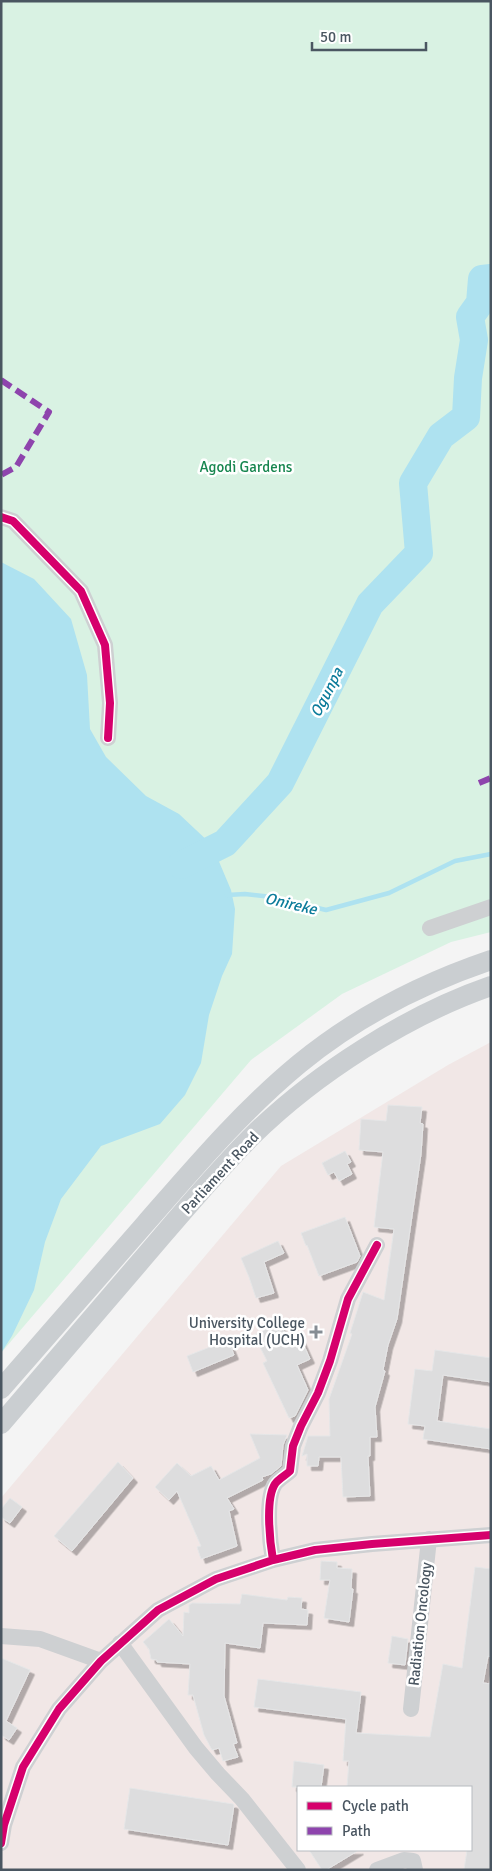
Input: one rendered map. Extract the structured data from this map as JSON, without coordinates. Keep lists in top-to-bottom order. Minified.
{"streets":{"main road":["Parliament Road"],"street":["Radiation Oncology"]},"water":["Ogunpa","Onireke"],"parks":["Agodi Gardens"],"places":{"health":["University College Hospital (UCH)"]},"legend":["Cycle path","Path"],"scale_bar":"50 m"}
